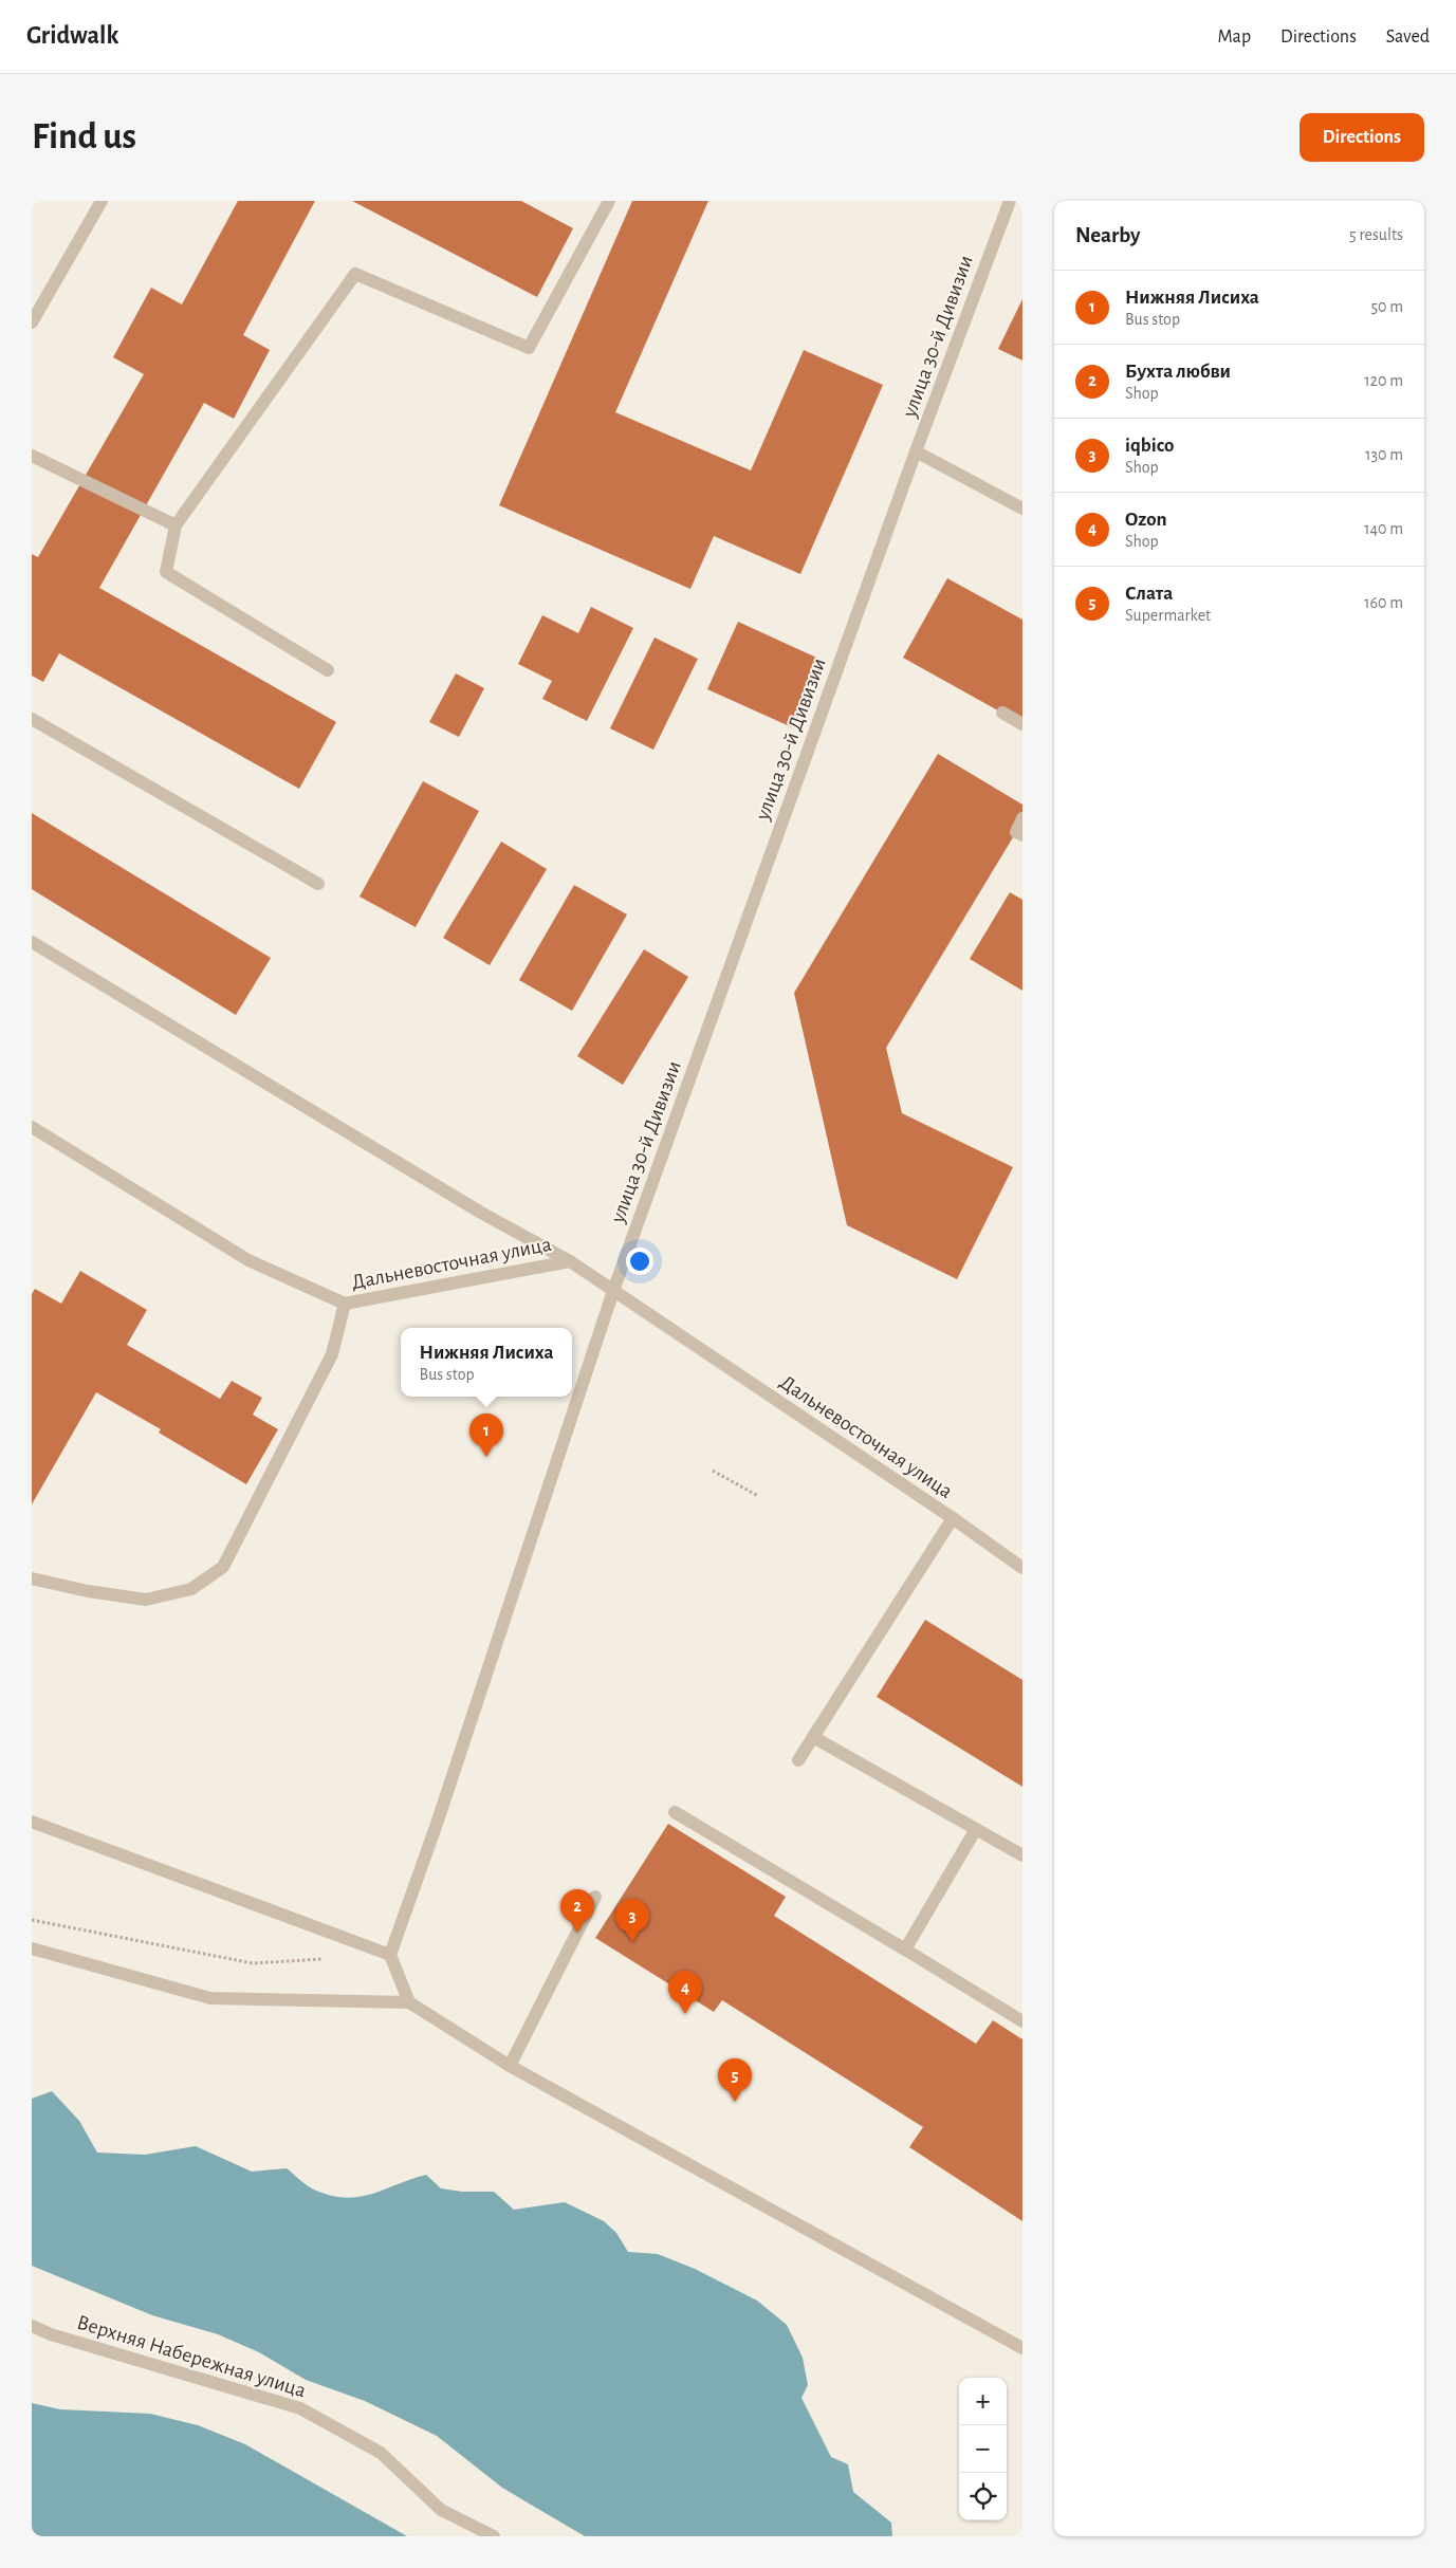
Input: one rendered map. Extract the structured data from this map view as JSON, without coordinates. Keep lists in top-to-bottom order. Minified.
{"streets":{"street":["улица 30-й Дивизии","Дальневосточная улица","Верхняя Набережная улица"]},"crossings":[["улица 30-й Дивизии","Дальневосточная улица"]],"page":{"header":"Gridwalk","nav":["Map","Directions","Saved"],"buttons":"Directions","title":"Find us","heading":["Nearby","5 results"],"list":[{"mark":"1","name":"Нижняя Лисиха","note":"Bus stop","value":"50 m"},{"mark":"2","name":"Бухта любви","note":"Shop","value":"120 m"},{"mark":"3","name":"iqbico","note":"Shop","value":"130 m"},{"mark":"4","name":"Ozon","note":"Shop","value":"140 m"},{"mark":"5","name":"Слата","note":"Supermarket","value":"160 m"}],"popup":["Нижняя Лисиха","Bus stop"],"pins":["1","2","3","4","5"],"map_buttons":["+","−"]}}
